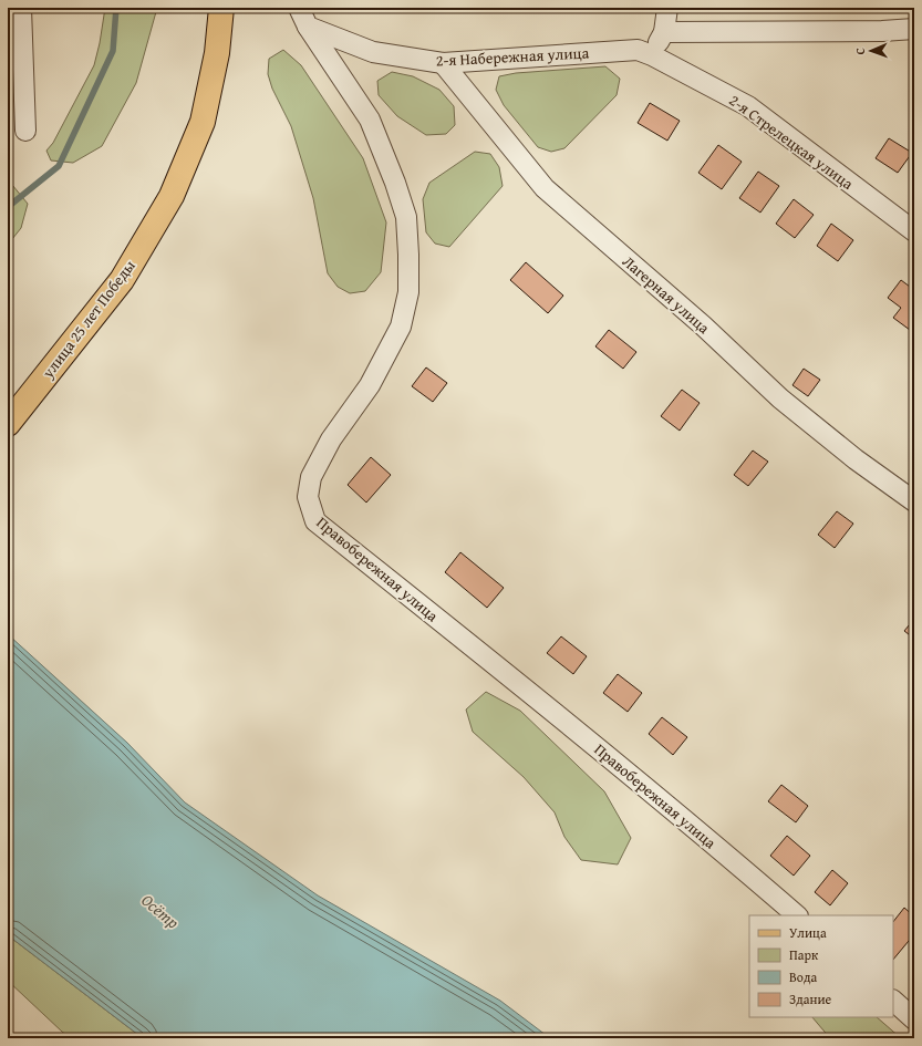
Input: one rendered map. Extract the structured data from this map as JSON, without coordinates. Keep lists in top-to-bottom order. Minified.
{"streets":{"main road":["улица 25 лет Победы"],"street":["2-я Набережная улица","2-я Стрелецкая улица","Лагерная улица","Правобережная улица"]},"crossings":[["2-я Набережная улица","2-я Стрелецкая улица"],["2-я Набережная улица","Лагерная улица"],["2-я Набережная улица","Правобережная улица"]],"water":["Осётр"],"legend":["Улица","Парк","Вода","Здание"],"north":"left"}
